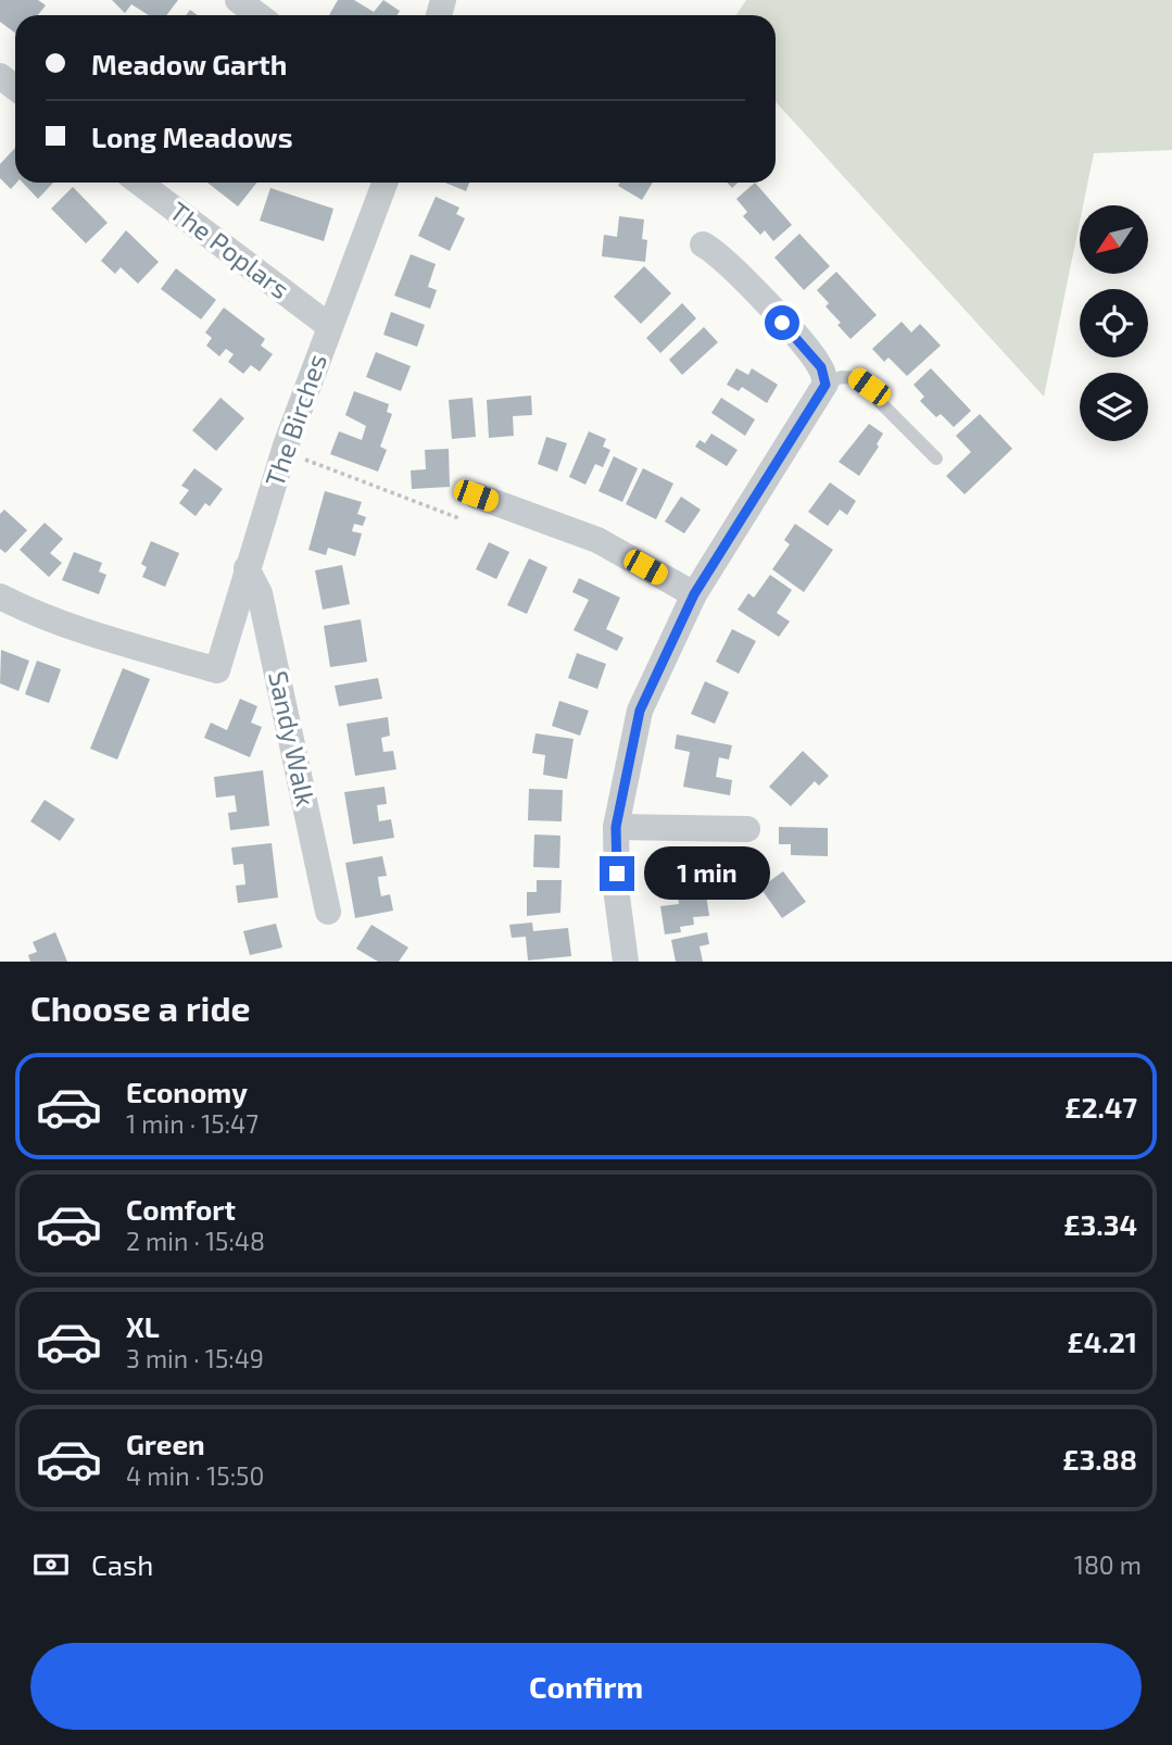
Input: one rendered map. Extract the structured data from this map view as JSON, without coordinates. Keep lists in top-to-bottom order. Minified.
{"streets":{"street":["The Poplars","The Birches","Sandy Walk"]},"crossings":[["The Poplars","The Birches"],["The Birches","Sandy Walk"]],"north":"bottom left","page":{"banner":["Meadow Garth","Long Meadows"],"bubble":"1 min","heading":"Choose a ride","list":[{"name":"Economy","note":"1 min · 15:47","value":"£2.47"},{"name":"Comfort","note":"2 min · 15:48","value":"£3.34"},{"name":"XL","note":"3 min · 15:49","value":"£4.21"},{"name":"Green","note":"4 min · 15:50","value":"£3.88"}],"pay":["Cash","180 m"],"buttons":"Confirm"}}
